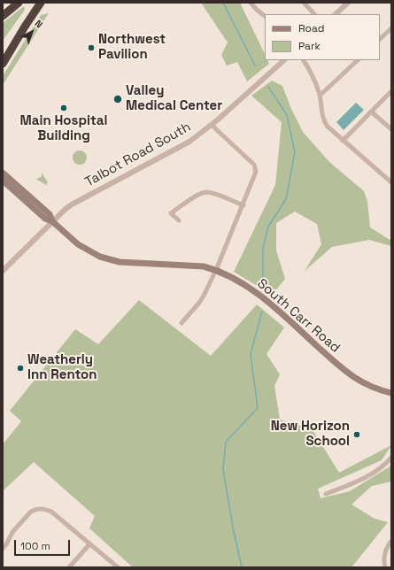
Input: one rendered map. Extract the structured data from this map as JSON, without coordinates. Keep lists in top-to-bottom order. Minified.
{"streets":{"main road":["South Carr Road"],"street":["Talbot Road South"]},"crossings":[["Talbot Road South","South Carr Road"]],"places":["Northwest Pavilion","Valley Medical Center","Main Hospital Building","Weatherly Inn Renton","New Horizon School"],"legend":["Road","Park"],"scale_bar":"100 m","north":"top right"}
